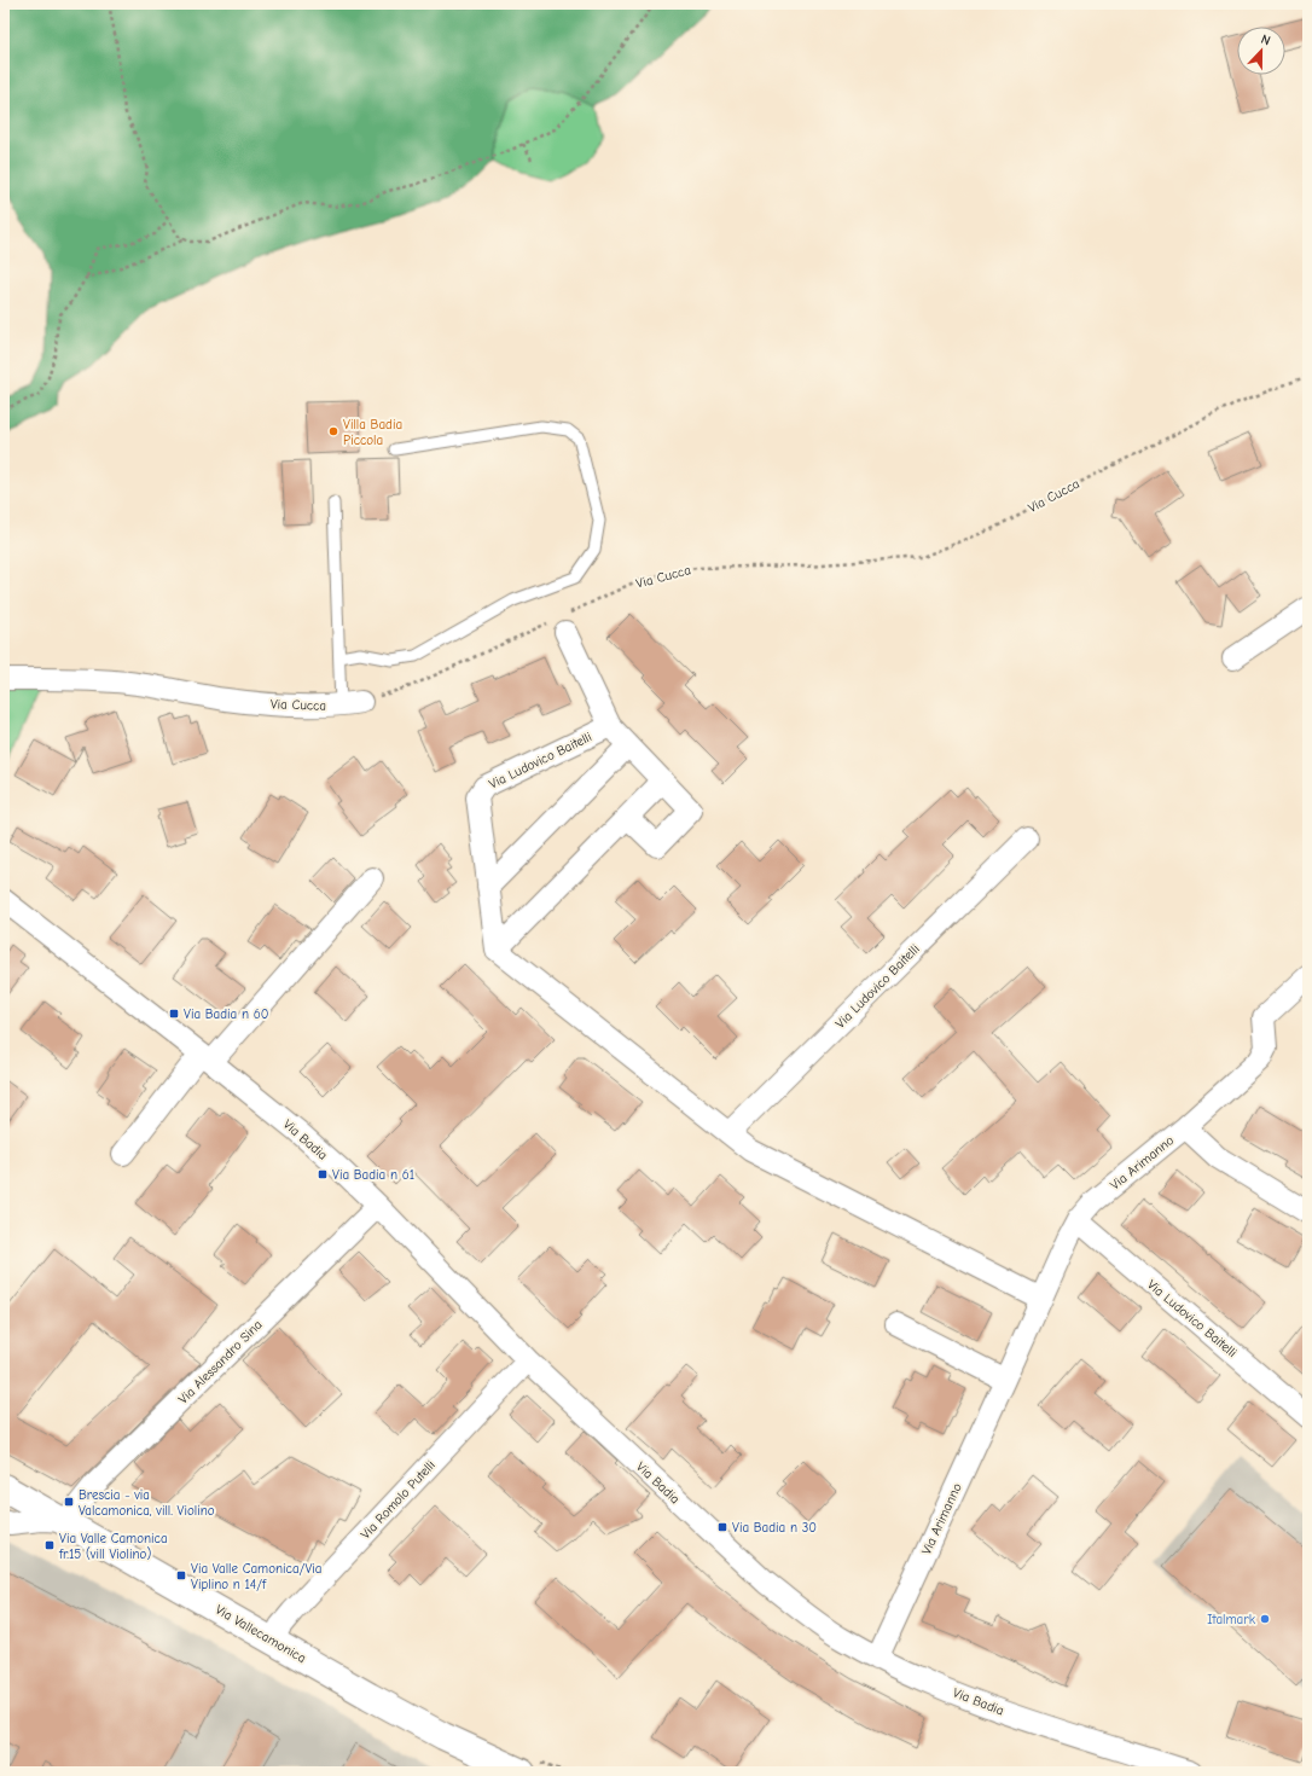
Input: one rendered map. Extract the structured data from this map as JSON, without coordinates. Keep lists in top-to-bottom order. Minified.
{"streets":{"main road":["Via Vallecamonica"],"street":["Via Cucca","Via Ludovico Baitelli","Via Badia","Via Arimanno","Via Alessandro Sina","Via Romolo Putelli"]},"crossings":[["Via Ludovico Baitelli","Via Arimanno"],["Via Badia","Via Arimanno"],["Via Badia","Via Alessandro Sina"],["Via Badia","Via Romolo Putelli"],["Via Alessandro Sina","Via Vallecamonica"],["Via Romolo Putelli","Via Vallecamonica"]],"places":{"other":["Villa Badia Piccola","Italmark"],"transit":["Via Badia n 60","Via Badia n 61","Brescia - via Valcamonica, vill. Violino","Via Badia n 30","Via Valle Camonica fr.15 (vill Violino)","Via Valle Camonica/Via Viplino n 14/f"]},"north":"top"}
